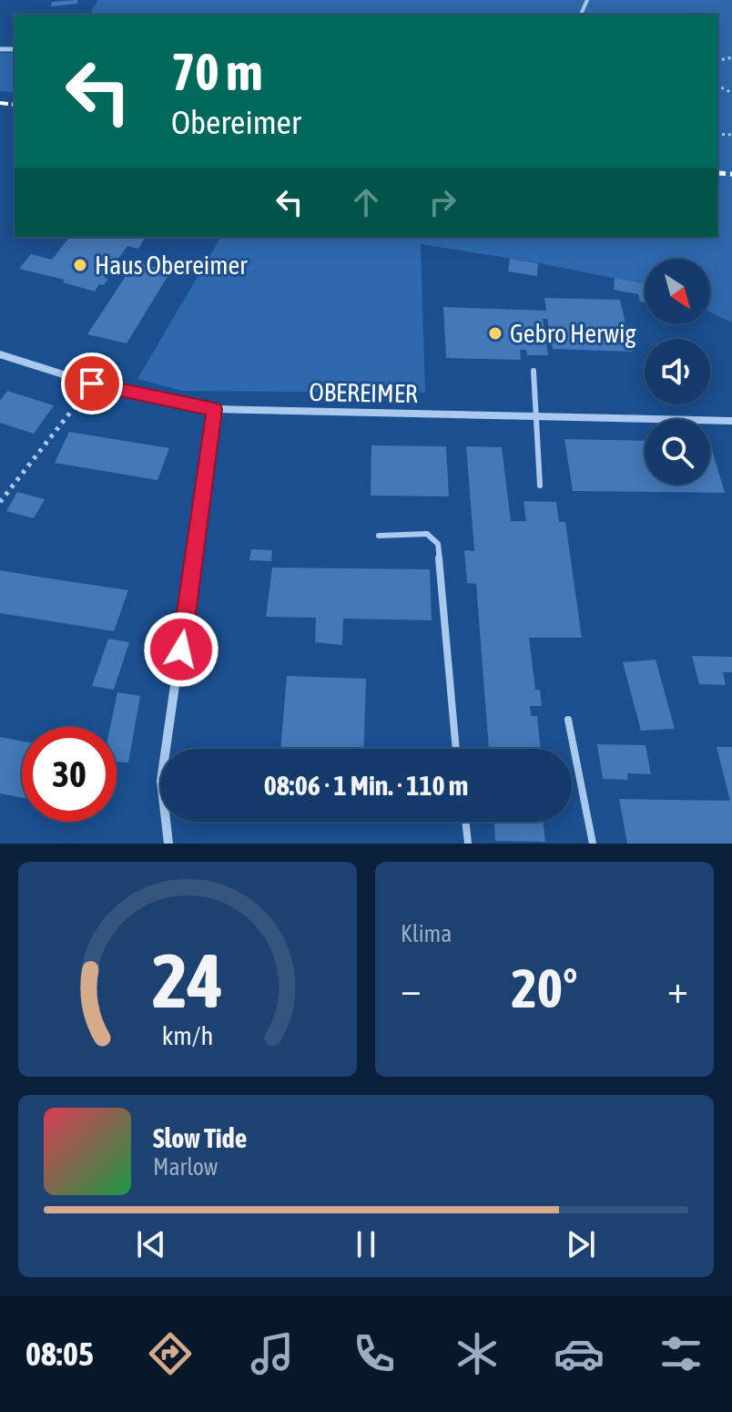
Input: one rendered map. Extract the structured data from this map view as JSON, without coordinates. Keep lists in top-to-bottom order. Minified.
{"streets":{"street":["OBEREIMER"]},"places":["Haus Obereimer","Gebro Herwig"],"north":"bottom right","page":{"turn":["70 m","Obereimer"],"limit":"30","trip":"08:06 · 1 Min. · 110 m","tile":"Klima","heat":["−","20°","+"],"song":["Slow Tide","Marlow"],"tabs":"08:05","gauge":["24","km/h"]}}
